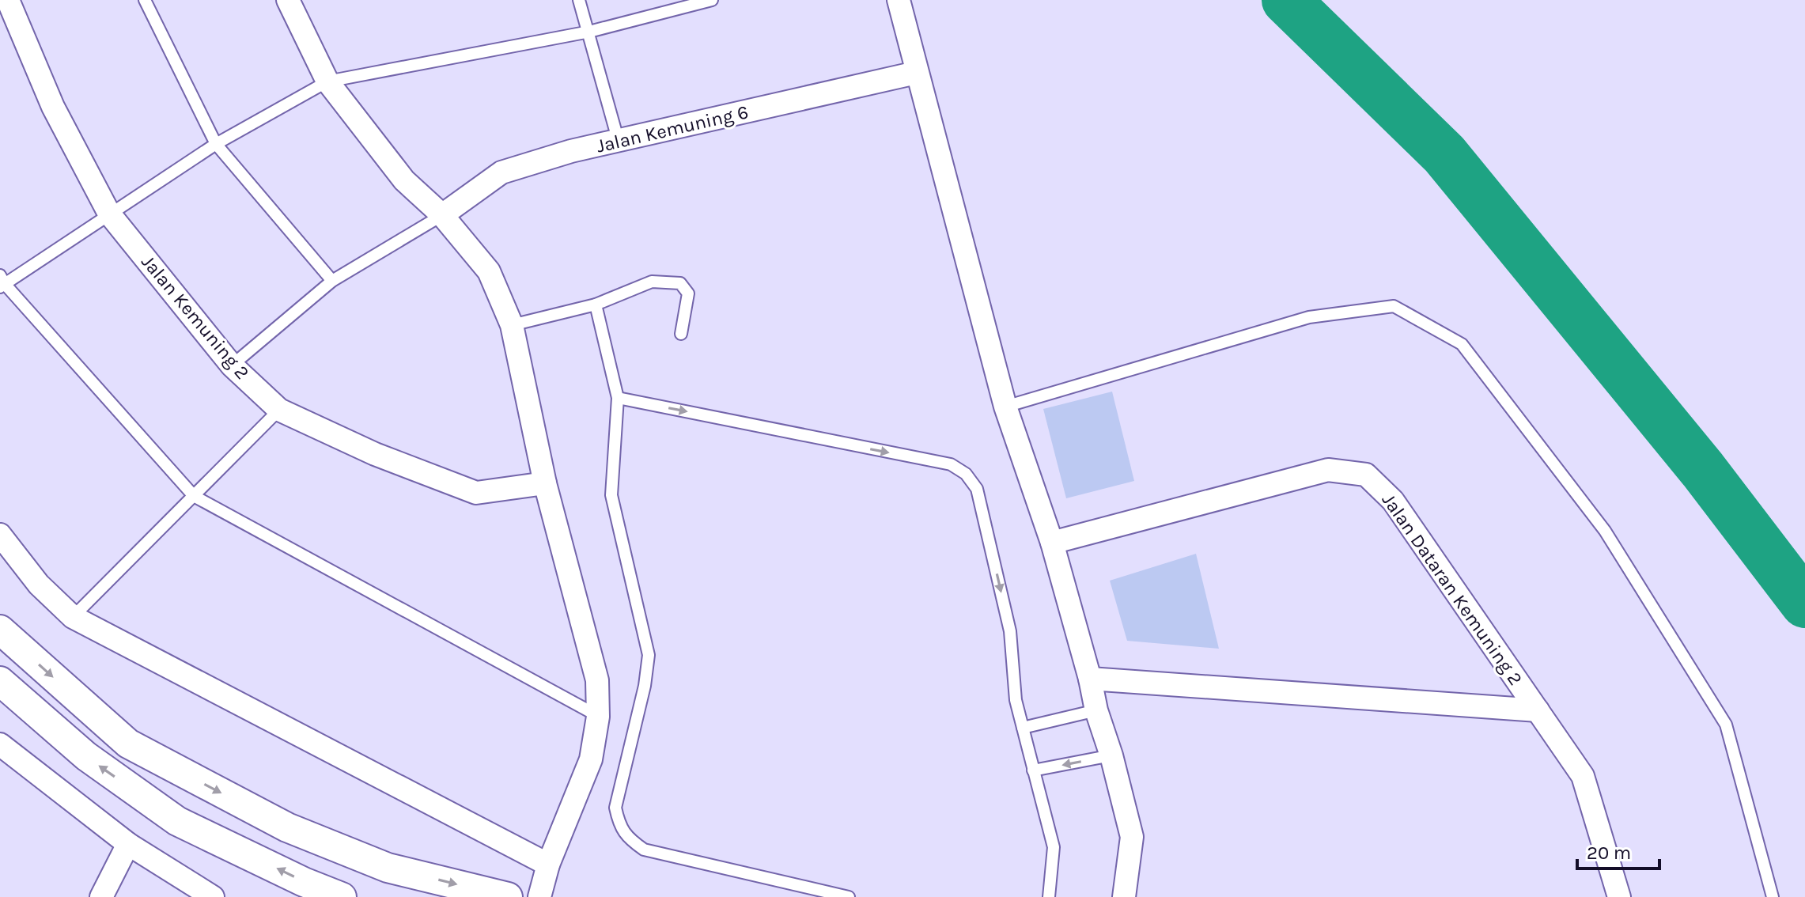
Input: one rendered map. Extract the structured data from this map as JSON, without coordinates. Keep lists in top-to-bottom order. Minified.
{"streets":{"street":["Jalan Kemuning 6","Jalan Kemuning 2","Jalan Dataran Kemuning 2"]},"scale_bar":"20 m"}
